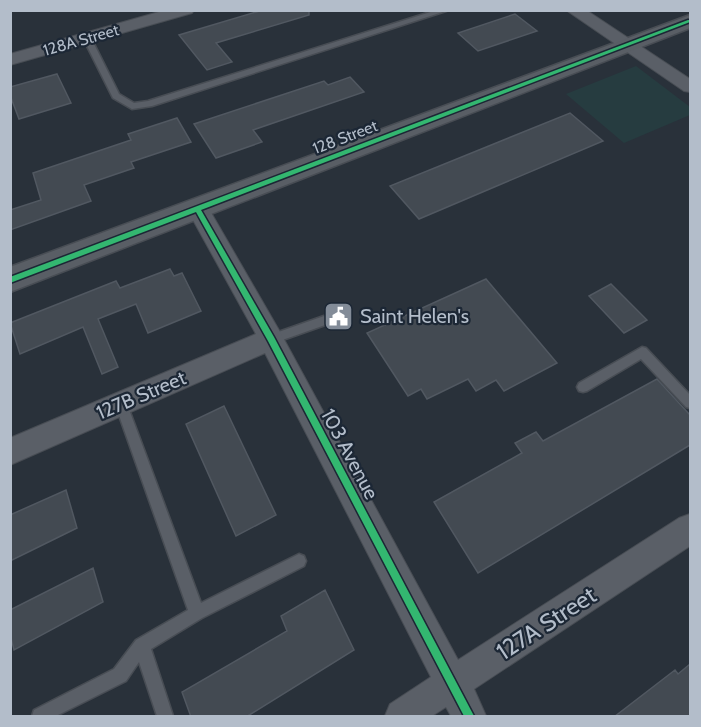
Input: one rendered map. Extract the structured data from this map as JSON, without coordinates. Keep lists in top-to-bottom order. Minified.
{"streets":{"main road":["128 Street"],"street":["128A Street","127B Street","103 Avenue","127A Street"]},"crossings":[["128 Street","103 Avenue"],["127B Street","103 Avenue"],["103 Avenue","127A Street"]],"places":{"public building":["Saint Helen's"]}}
